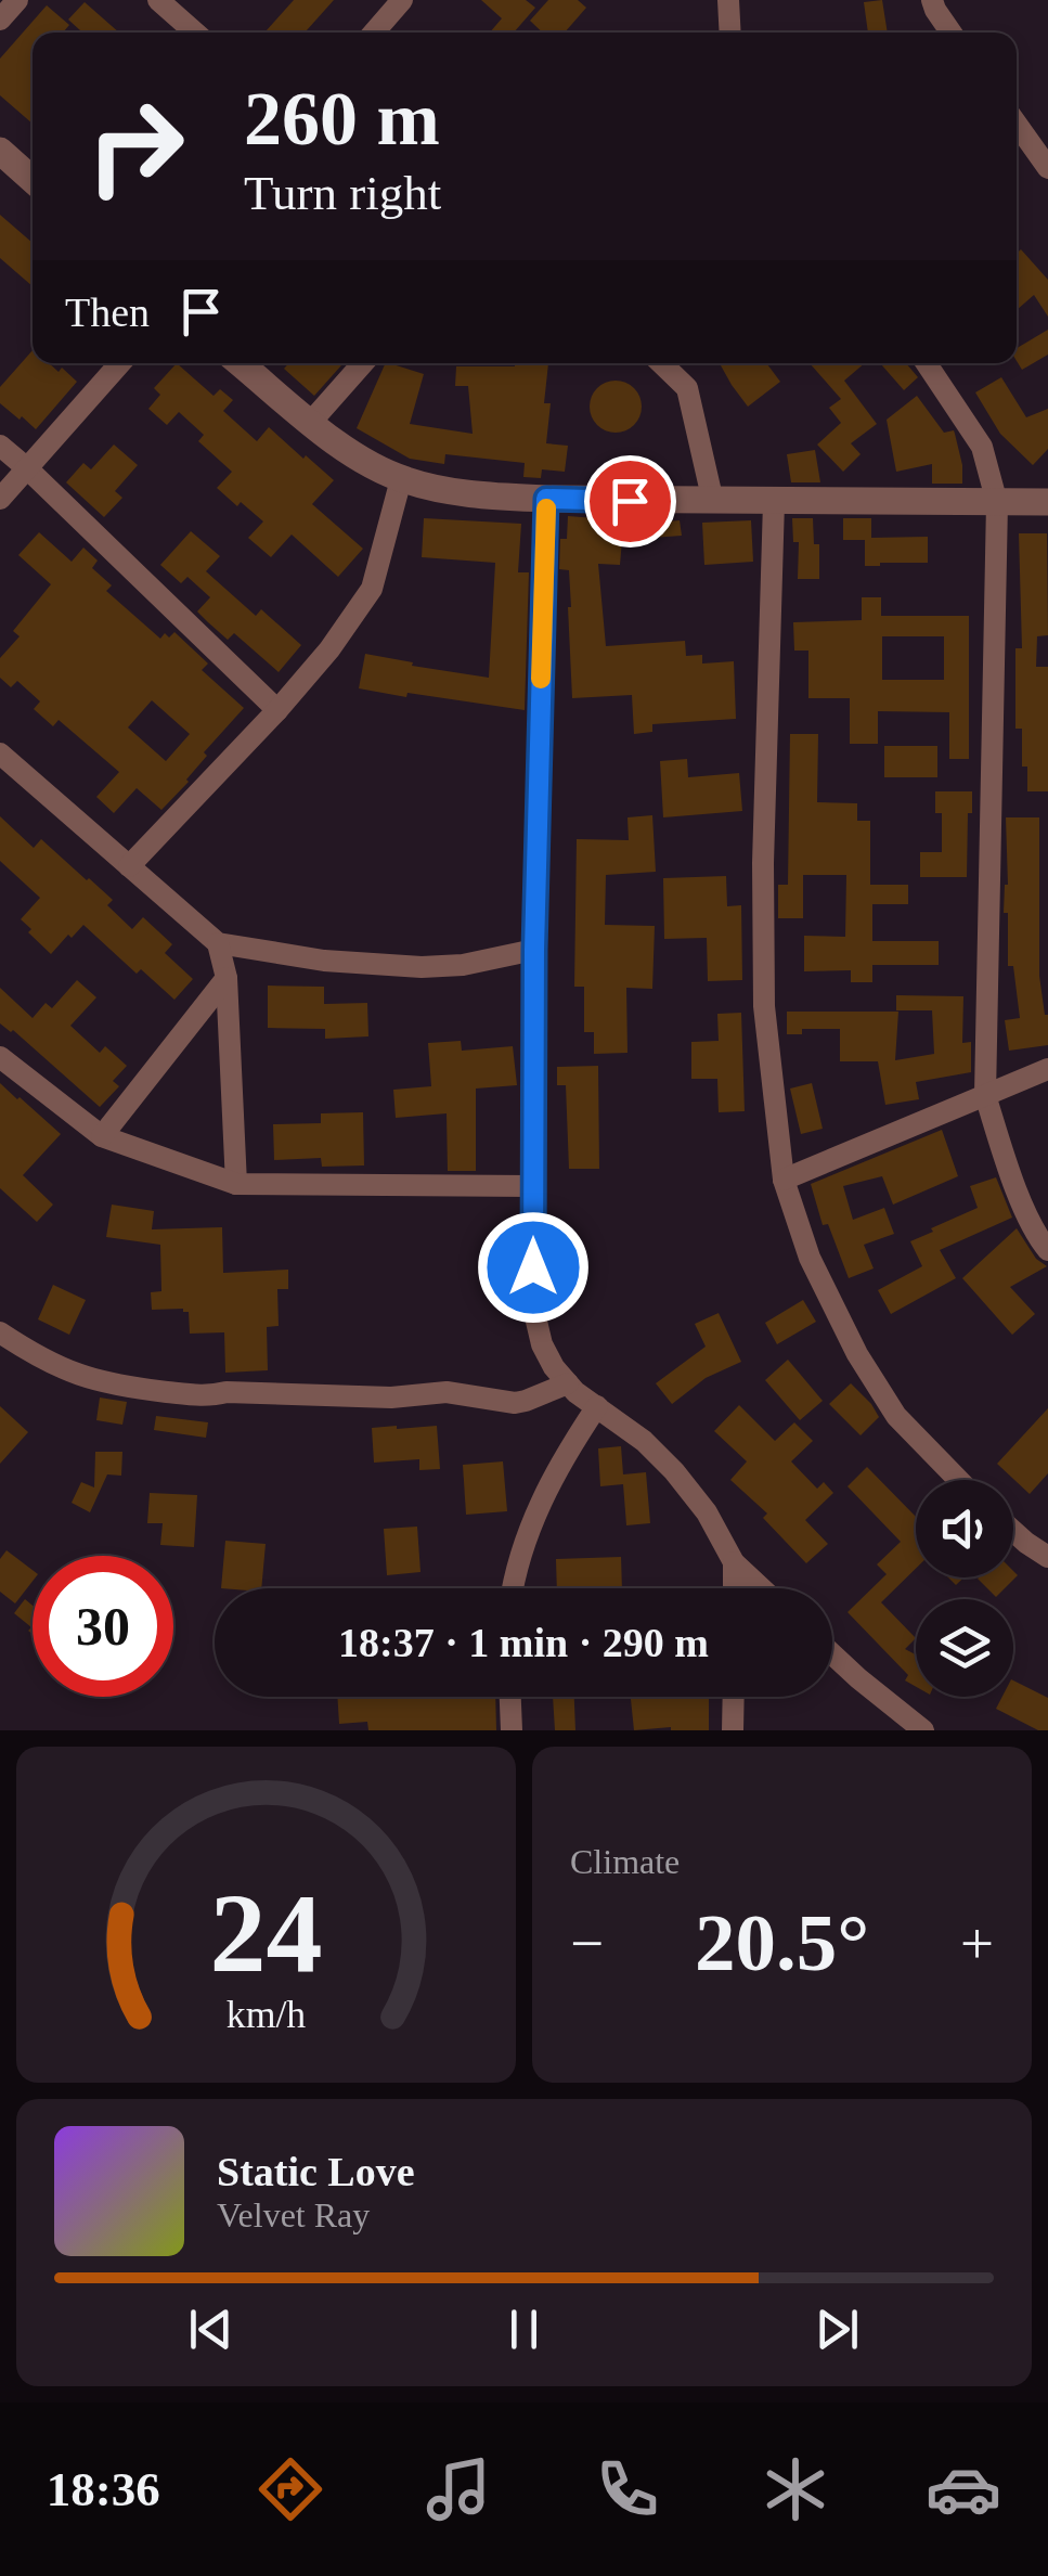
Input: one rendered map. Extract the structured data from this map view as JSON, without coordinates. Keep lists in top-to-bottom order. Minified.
{"page":{"turn":["260 m","Turn right"],"then":"Then","limit":"30","trip":"18:37 · 1 min · 290 m","tile":"Climate","heat":["−","20.5°","+"],"song":["Static Love","Velvet Ray"],"tabs":"18:36","gauge":["24","km/h"]}}
